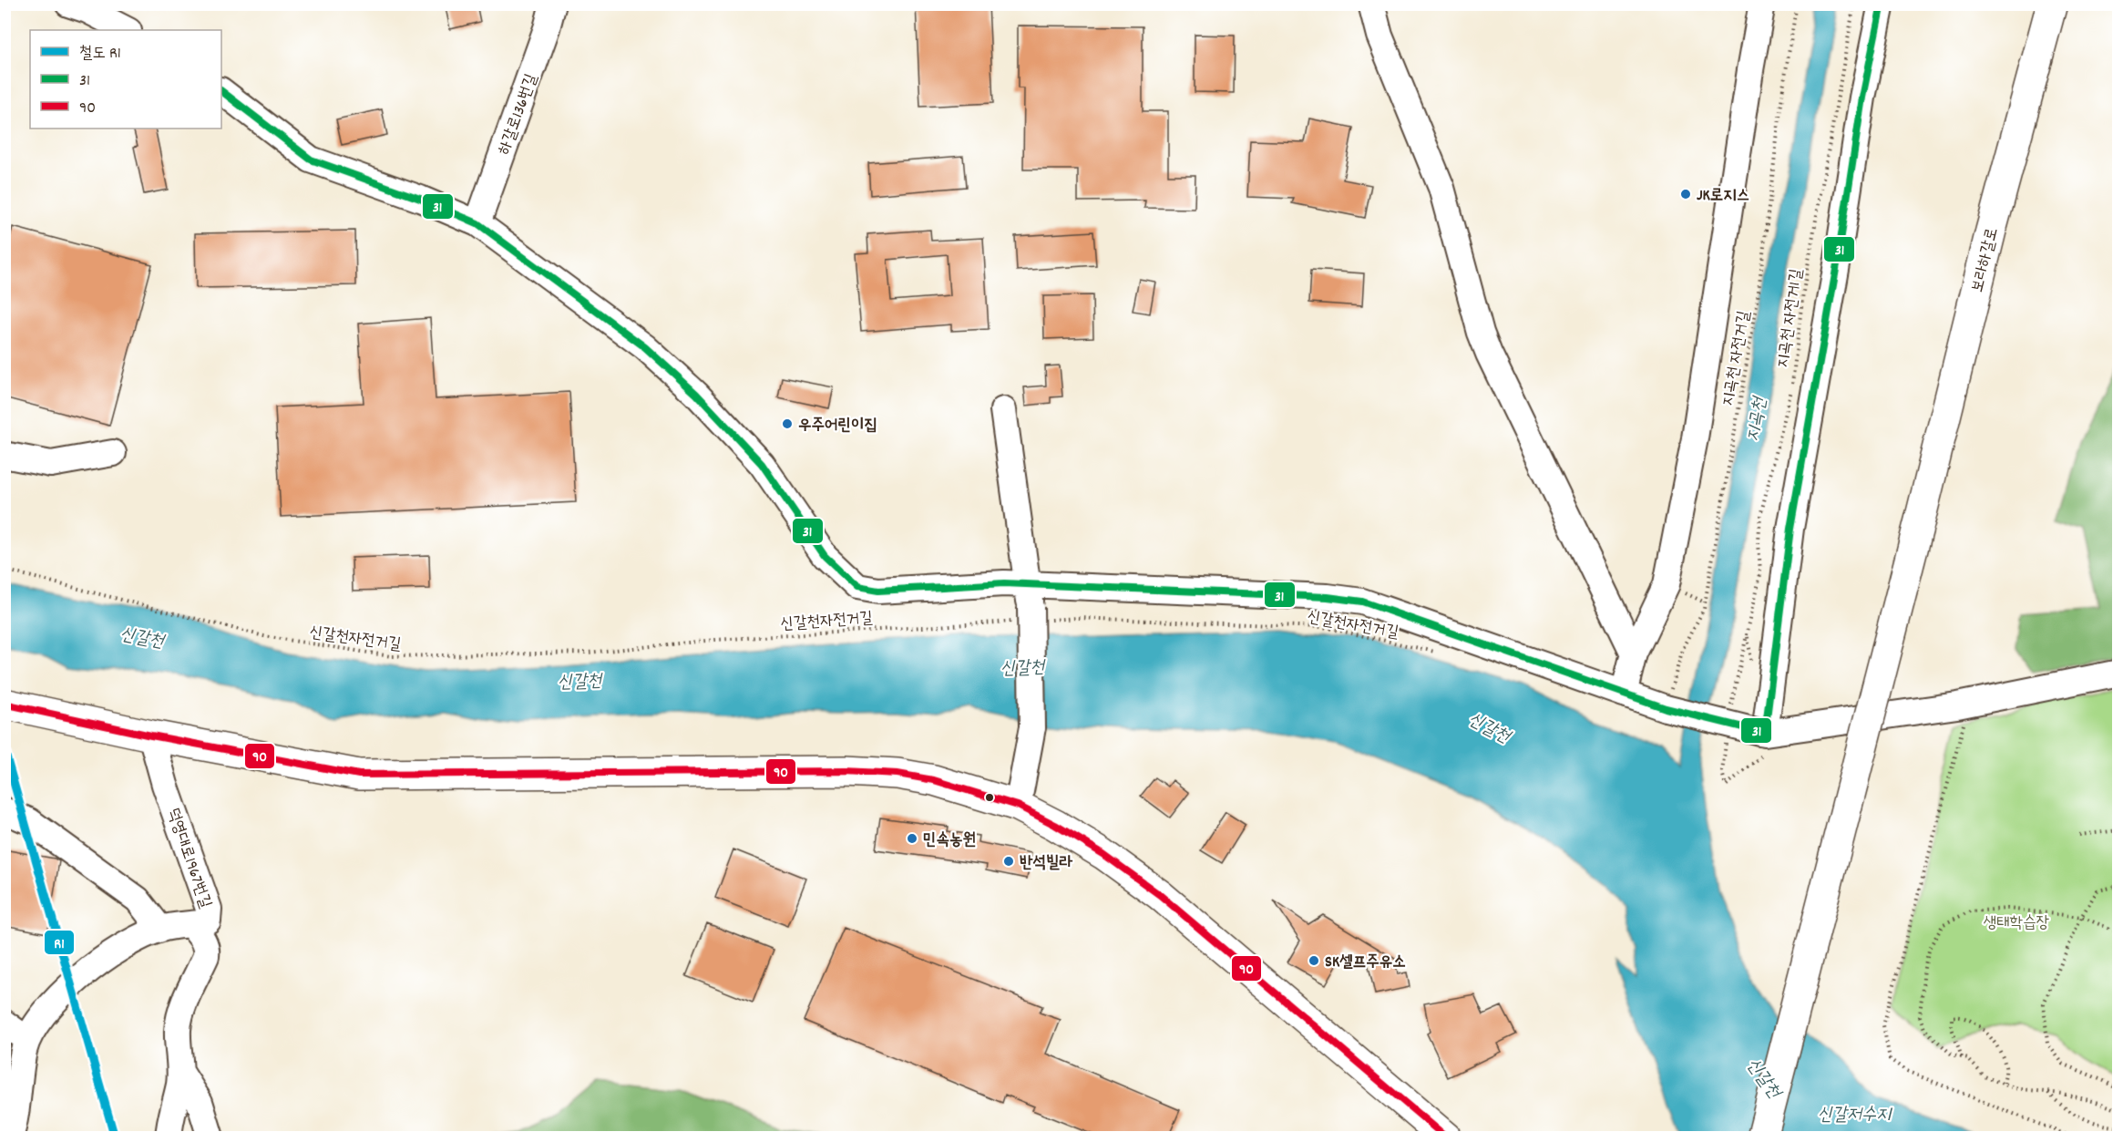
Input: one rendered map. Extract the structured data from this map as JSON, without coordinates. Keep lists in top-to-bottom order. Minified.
{"streets":{"main road":["보라하갈로"],"street":["하갈로136번길","덕영대로1967번길"],"path":["지곡천 자전거1길","지곡천 자전거길","신갈천자전거길"]},"water":["지곡천","신갈천","신갈저수지"],"parks":["생태학습장"],"places":["JK로지스","우주어린이집","민속농원","반석빌라","SK셀프주유소"],"lines":["transit line 31","transit line 90","rail line R1"],"legend":["철도 R1","31","90"]}
